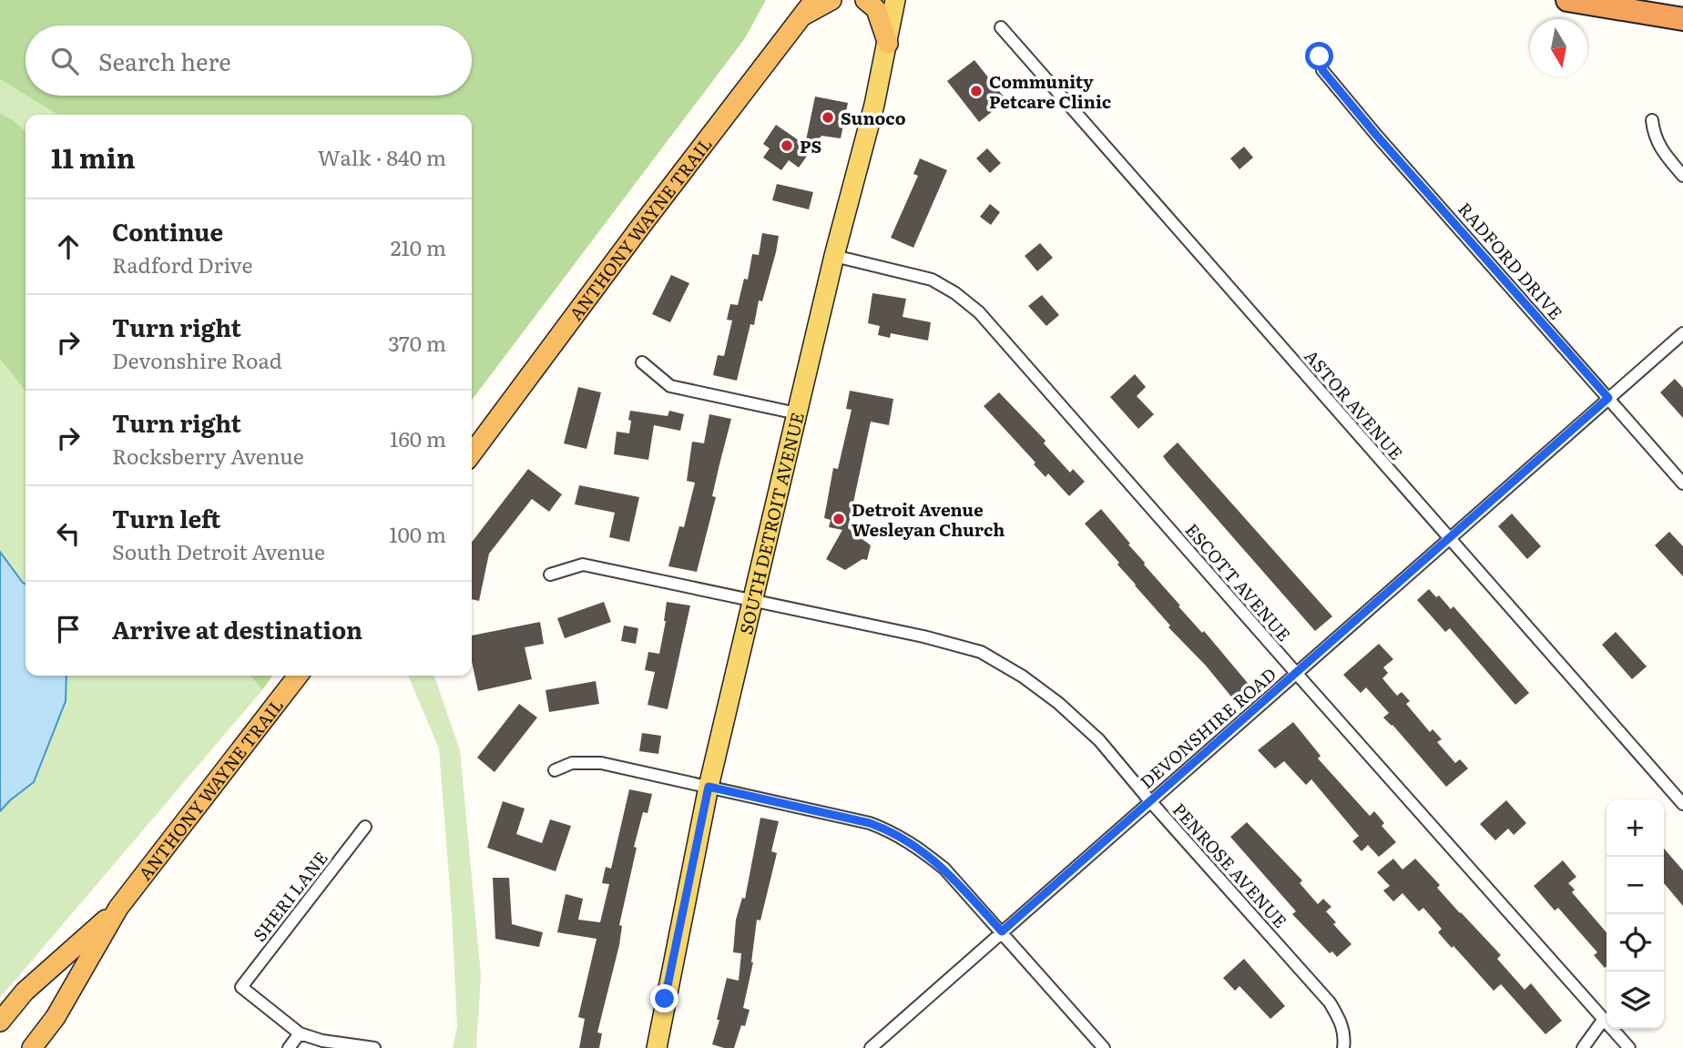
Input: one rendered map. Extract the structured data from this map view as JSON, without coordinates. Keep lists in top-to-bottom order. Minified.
{"streets":{"highway":["ANTHONY WAYNE TRAIL"],"main road":["SOUTH DETROIT AVENUE"],"street":["RADFORD DRIVE","ASTOR AVENUE","ESCOTT AVENUE","DEVONSHIRE ROAD","PENROSE AVENUE","SHERI LANE"]},"crossings":[["RADFORD DRIVE","DEVONSHIRE ROAD"],["ASTOR AVENUE","DEVONSHIRE ROAD"],["SOUTH DETROIT AVENUE","ESCOTT AVENUE"],["SOUTH DETROIT AVENUE","PENROSE AVENUE"],["ESCOTT AVENUE","DEVONSHIRE ROAD"],["DEVONSHIRE ROAD","PENROSE AVENUE"]],"places":["Community Petcare Clinic","Sunoco","PS","Detroit Avenue Wesleyan Church"],"north":"bottom","page":{"search":"Search here","heading":["11 min","Walk · 840 m"],"list":[["Continue","Radford Drive","210 m"],["Turn right","Devonshire Road","370 m"],["Turn right","Rocksberry Avenue","160 m"],["Turn left","South Detroit Avenue","100 m"],"Arrive at destination"],"map_buttons":["+","−"]}}
